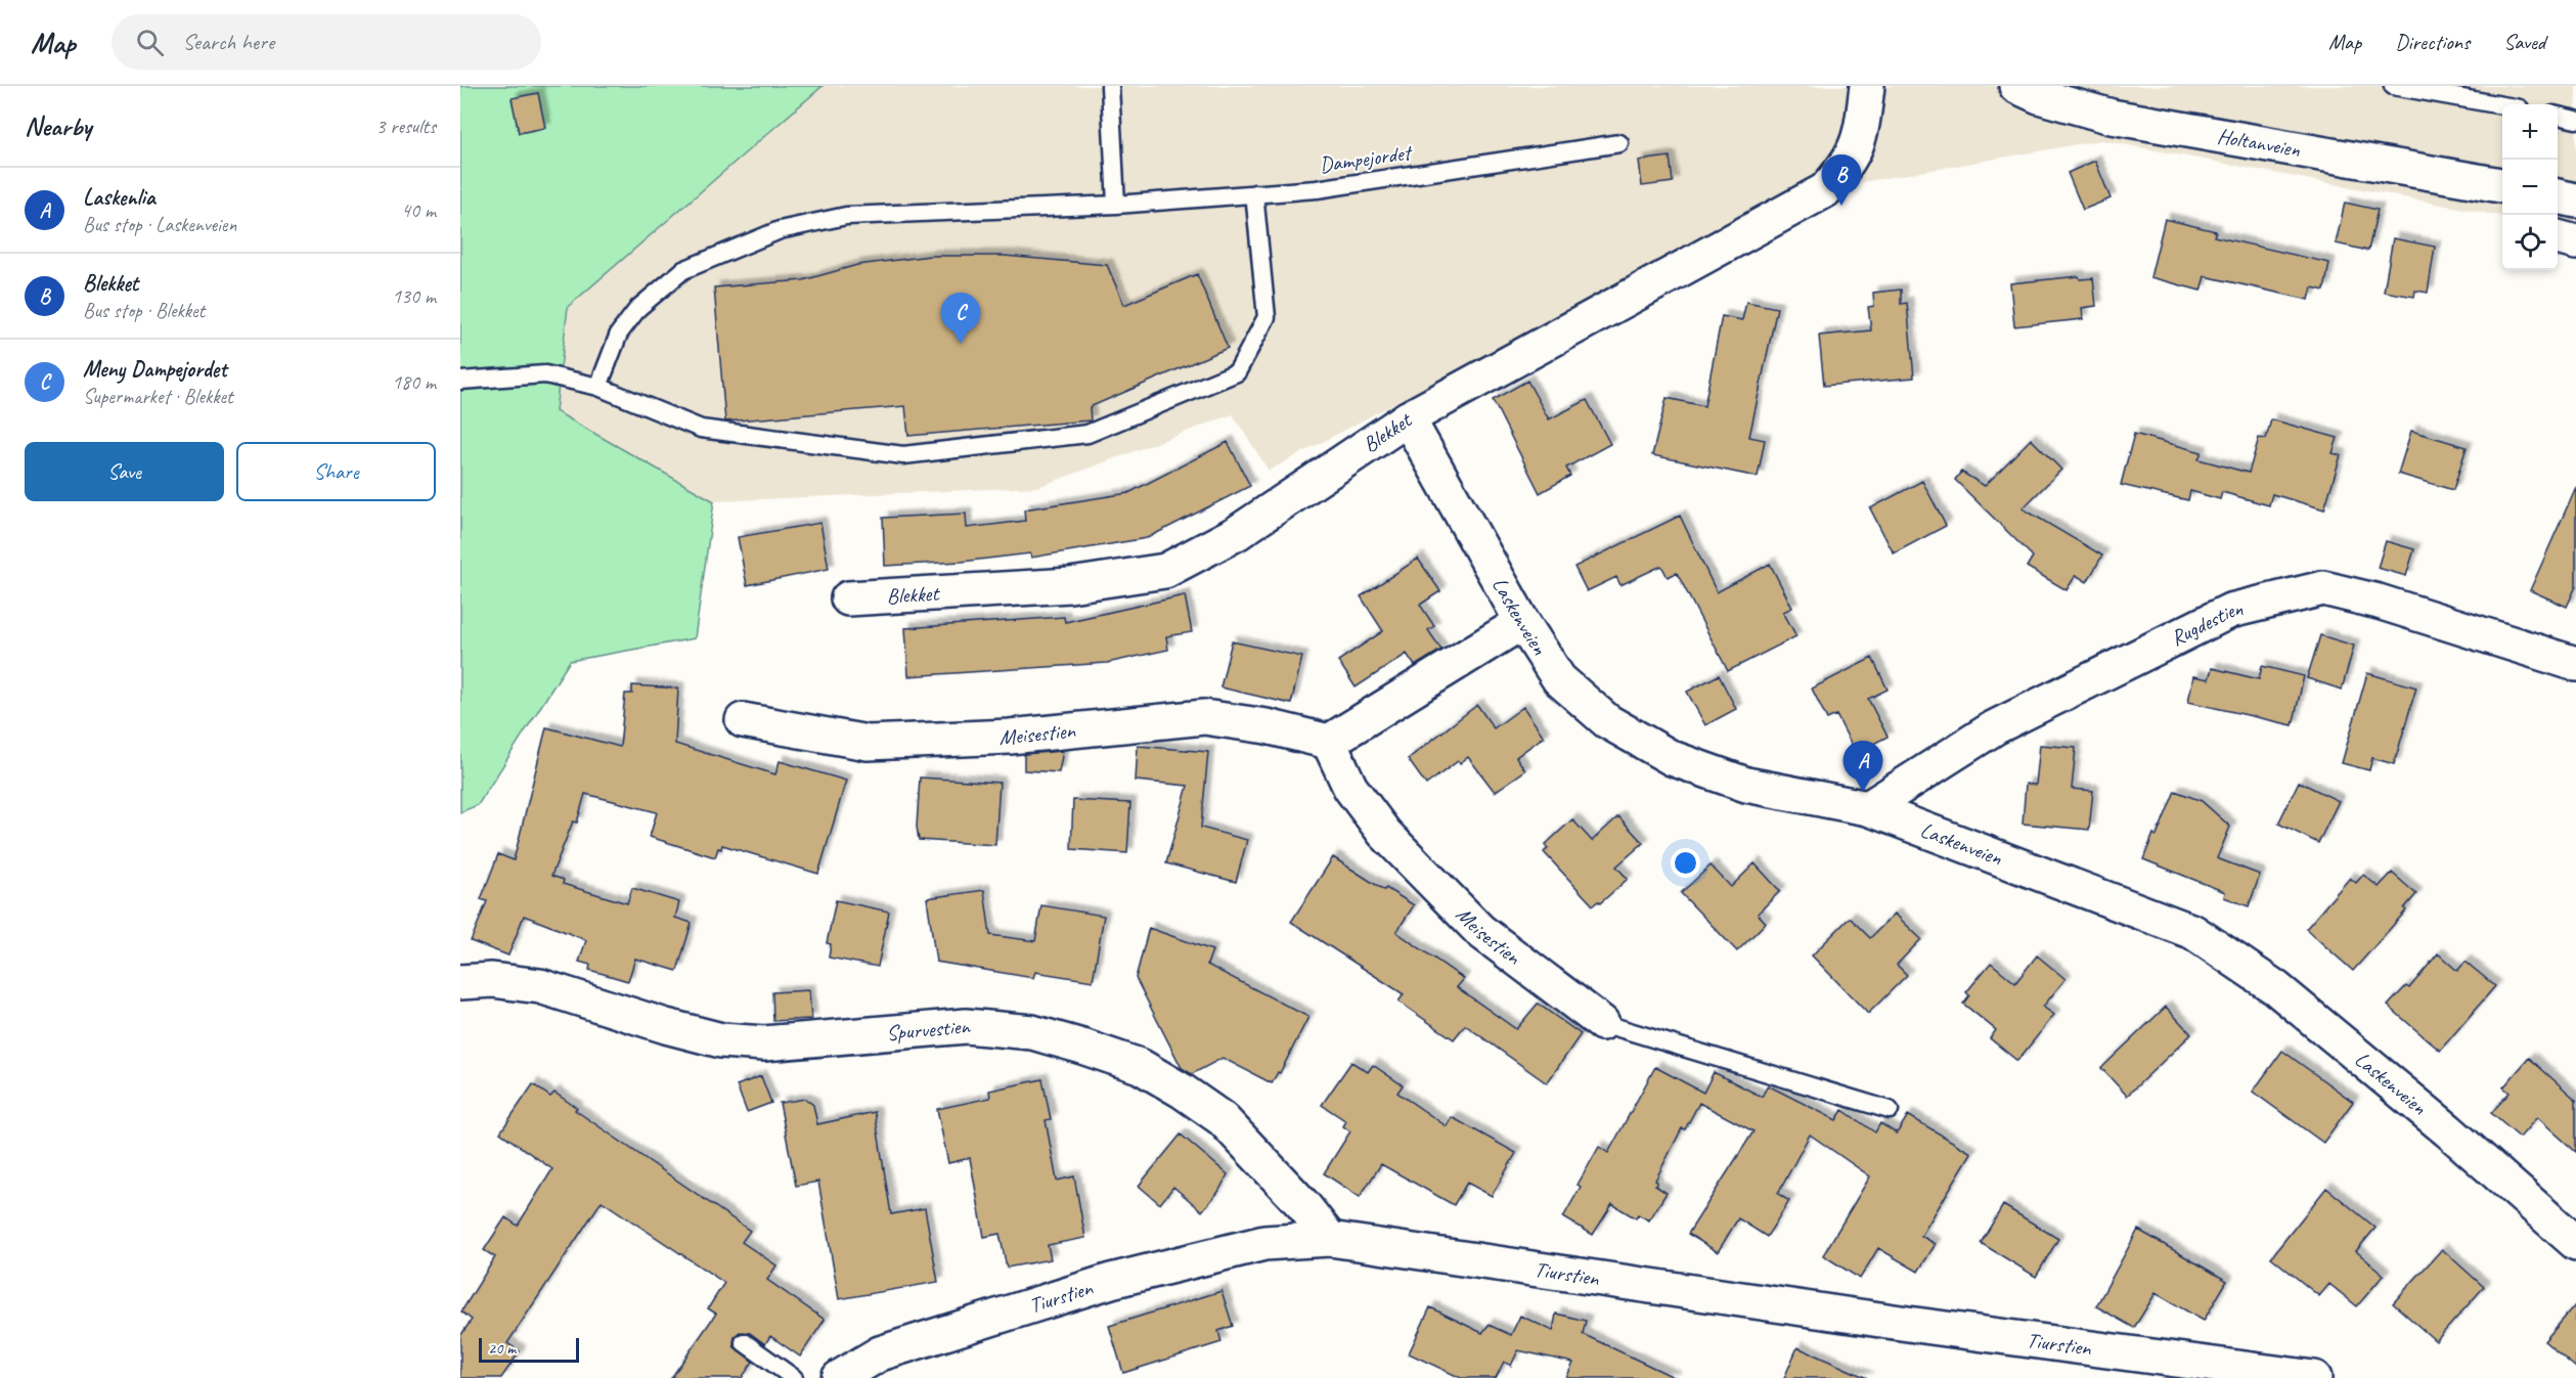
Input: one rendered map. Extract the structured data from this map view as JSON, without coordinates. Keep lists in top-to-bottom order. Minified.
{"streets":{"street":["Holtanveien","Blekket","Laskenveien","Rugdestien","Meisestien","Spurvestien","Tiurstien"],"lane":["Dampejordet"]},"crossings":[["Blekket","Laskenveien"],["Laskenveien","Rugdestien"],["Spurvestien","Tiurstien"]],"scale_bar":"20 m","page":{"header":"Map","search":"Search here","nav":["Map","Directions","Saved"],"heading":["Nearby","3 results"],"map_buttons":["+","−"],"pins":["B","C","A"],"list":[{"mark":"A","name":"Laskenlia","note":"Bus stop · Laskenveien","value":"40 m"},{"mark":"B","name":"Blekket","note":"Bus stop · Blekket","value":"130 m"},{"mark":"C","name":"Meny Dampejordet","note":"Supermarket · Blekket","value":"180 m"}],"buttons":["Save","Share"],"scale":"20 m"}}
